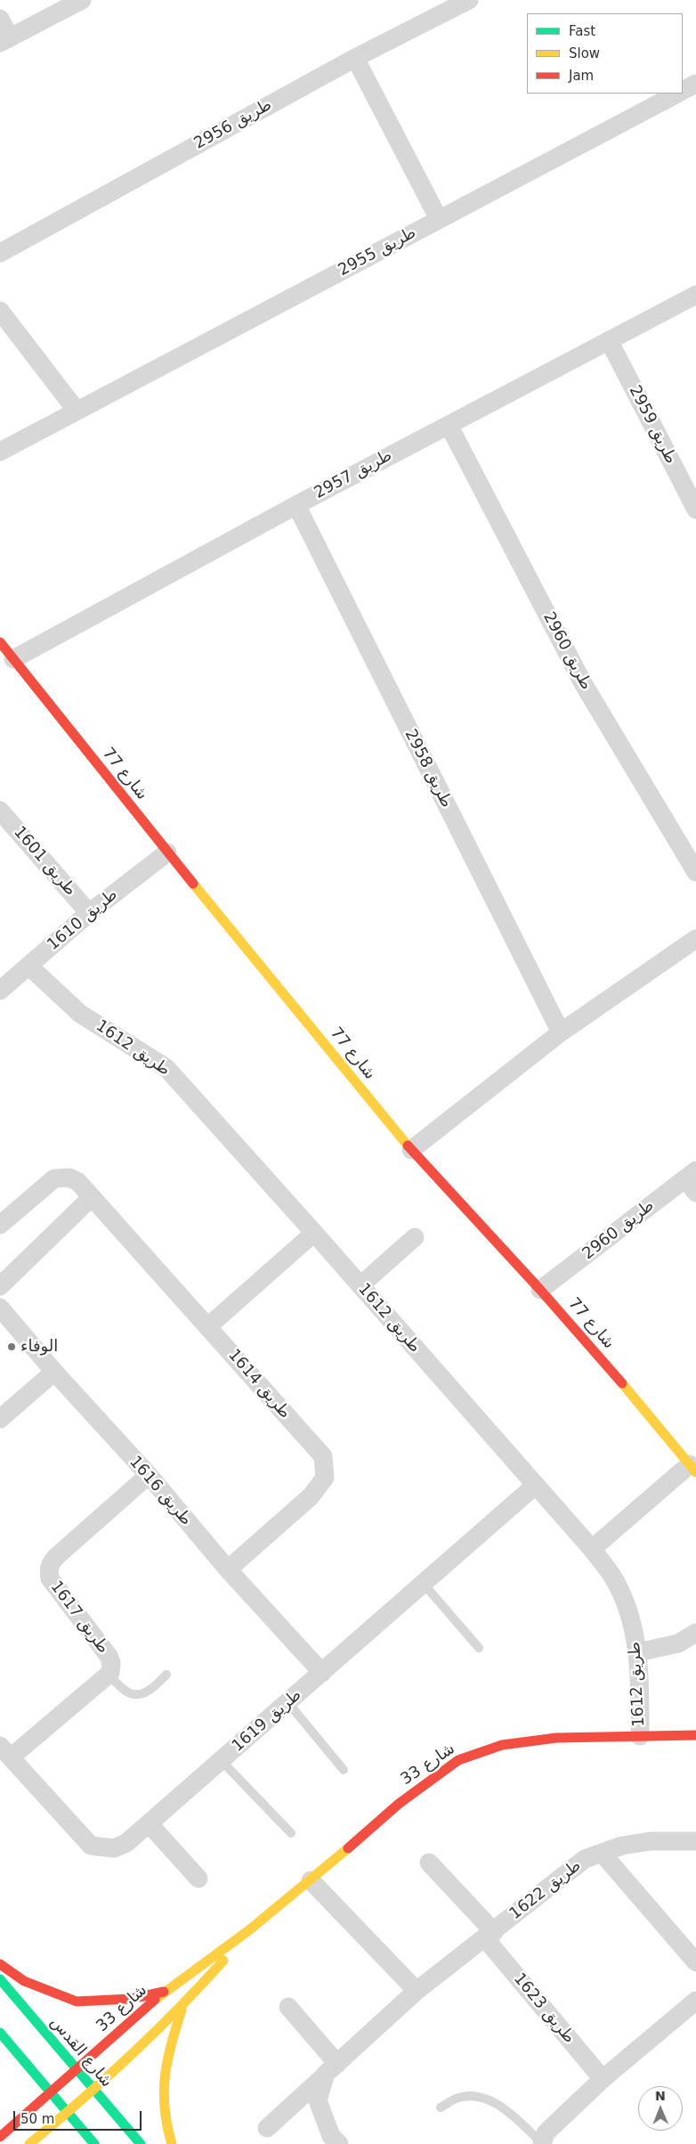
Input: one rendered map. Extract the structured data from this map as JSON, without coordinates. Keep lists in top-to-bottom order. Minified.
{"streets":{"street":["طريق 2956","طريق 2955","طريق 2959","طريق 2957","طريق 2960","طريق 2958","شارع 77","طريق 1601","طريق 1610","طريق 1612","طريق 1614","طريق 1616","طريق 1617","طريق 1619","شارع 33","طريق 1622","طريق 1623","شارع القدس"]},"crossings":[["طريق 2959","طريق 2957"],["طريق 2957","طريق 2960"],["طريق 2957","طريق 2958"],["طريق 2957","شارع 77"],["طريق 2960","شارع 77"],["شارع 77","طريق 1610"],["طريق 1601","طريق 1610"],["طريق 1610","طريق 1612"],["طريق 1612","طريق 1619"],["طريق 1612","شارع 33"],["طريق 1614","طريق 1616"],["طريق 1616","طريق 1617"],["طريق 1616","طريق 1619"],["طريق 1617","طريق 1619"],["شارع 33","شارع القدس"],["طريق 1622","طريق 1623"]],"places":["الوفاء"],"legend":["Fast","Slow","Jam"],"scale_bar":"50 m","north":"top"}
